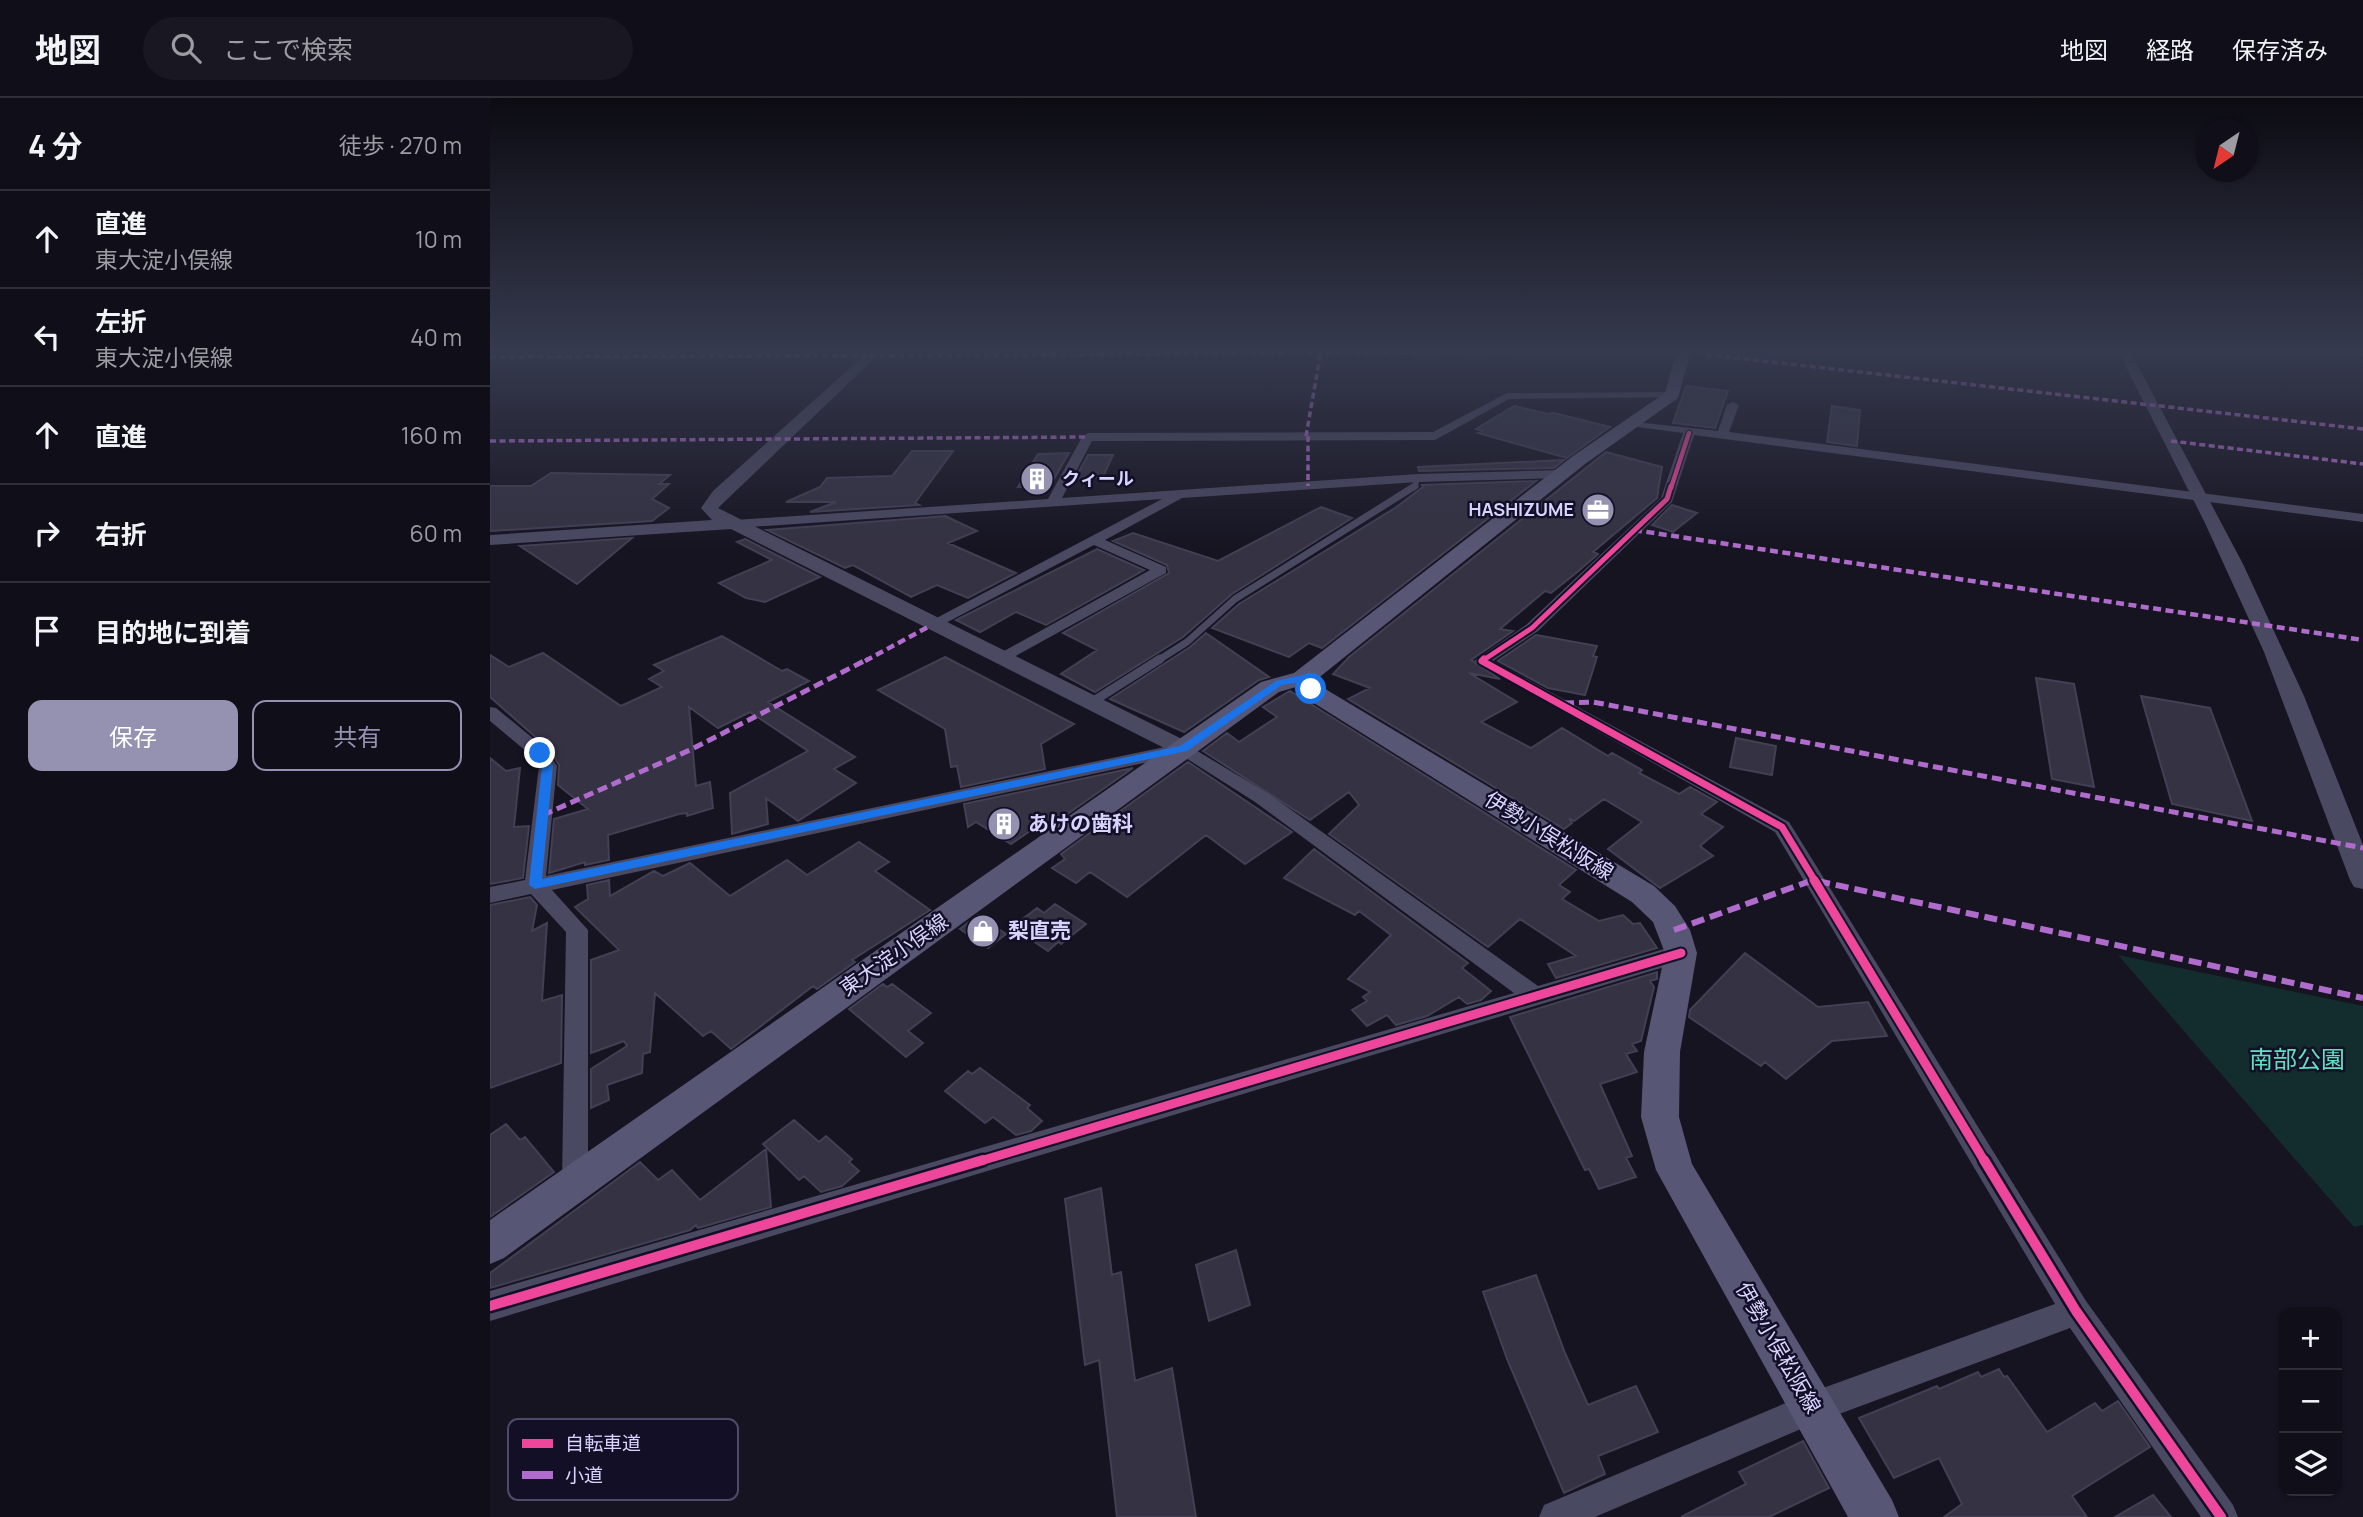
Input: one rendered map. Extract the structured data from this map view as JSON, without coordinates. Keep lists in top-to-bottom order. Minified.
{"streets":{"main road":["伊勢小俣松阪線","東大淀小俣線"]},"crossings":[["伊勢小俣松阪線","東大淀小俣線"]],"parks":["南部公園"],"places":{"building":["クィール","あけの歯科"],"office":["HASHIZUME"],"shop":["梨直売"]},"legend":["自転車道","小道"],"north":"bottom left","page":{"header":"地図","search":"ここで検索","nav":["地図","経路","保存済み"],"heading":["4 分","徒歩 · 270 m"],"list":[["直進","東大淀小俣線","10 m"],["左折","東大淀小俣線","40 m"],["直進","160 m"],["右折","60 m"],"目的地に到着"],"buttons":["保存","共有"],"map_buttons":["+","−"]}}
